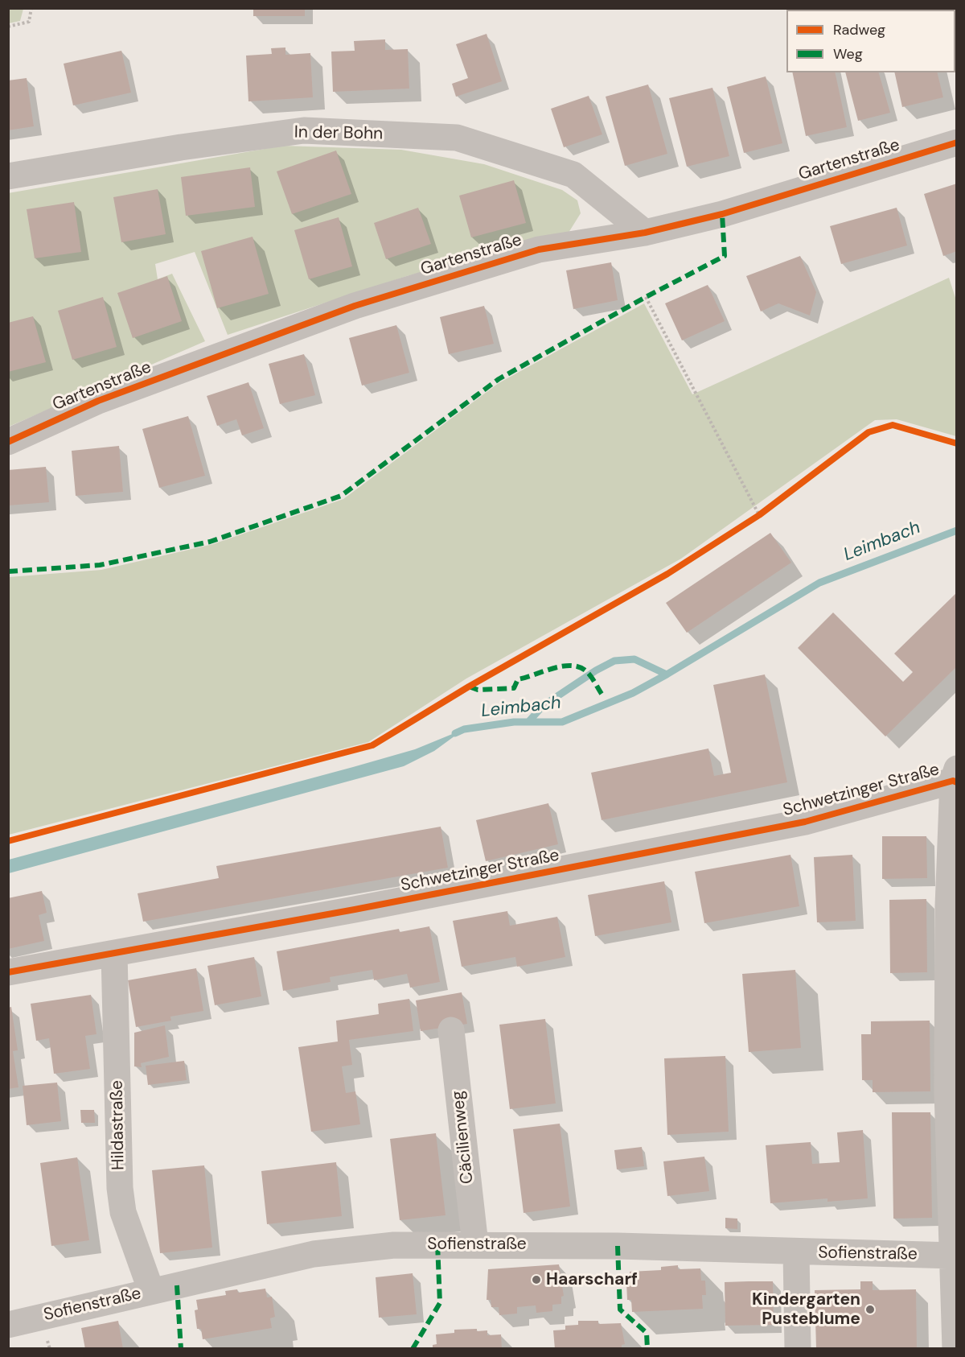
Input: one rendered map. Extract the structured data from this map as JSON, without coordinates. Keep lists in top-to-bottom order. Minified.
{"streets":{"street":["In der Bohn","Gartenstraße","Schwetzinger Straße","Hildastraße","Cäcilienweg","Sofienstraße"]},"crossings":[["In der Bohn","Gartenstraße"],["Schwetzinger Straße","Hildastraße"],["Hildastraße","Sofienstraße"],["Cäcilienweg","Sofienstraße"]],"water":["Leimbach"],"places":["Haarscharf","Kindergarten Pusteblume"],"legend":["Radweg","Weg"]}
